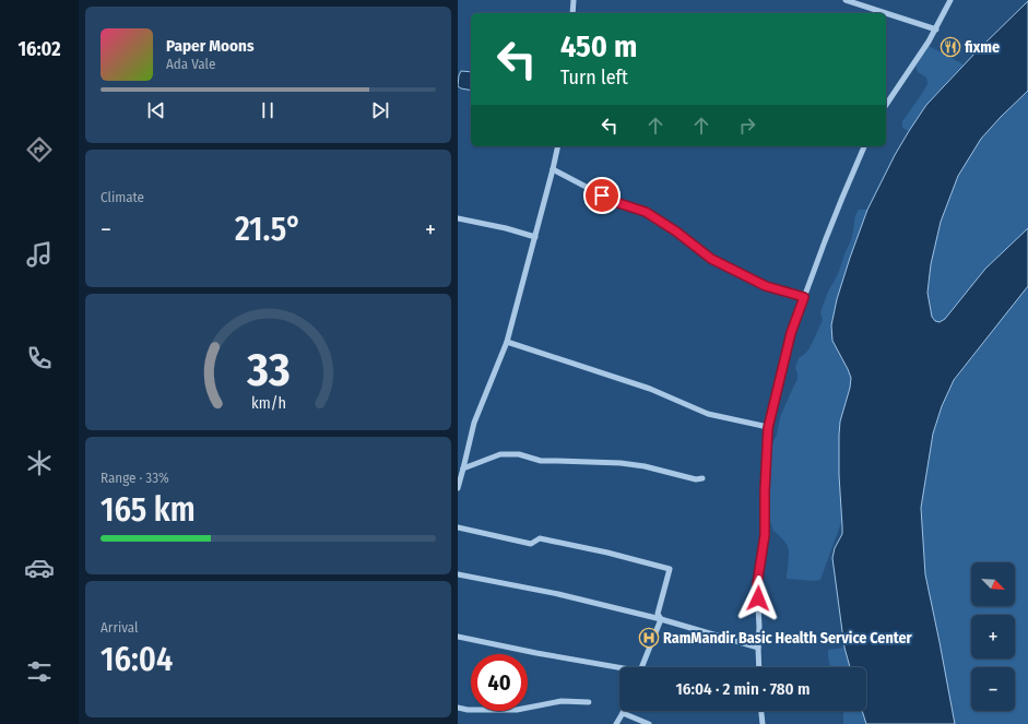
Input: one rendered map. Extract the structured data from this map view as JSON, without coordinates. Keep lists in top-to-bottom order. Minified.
{"places":{"restaurant":["fixme"],"hospital":["RamMandir Basic Health Service Center"]},"north":"bottom right","page":{"tabs":"16:02","turn":["450 m","Turn left"],"song":["Paper Moons","Ada Vale"],"tile":["Climate",["Range · 33%","165 km"],["Arrival","16:04"]],"heat":["−","21.5°","+"],"map_buttons":["+","−"],"limit":"40","trip":"16:04 · 2 min · 780 m","gauge":["33","km/h"]}}
